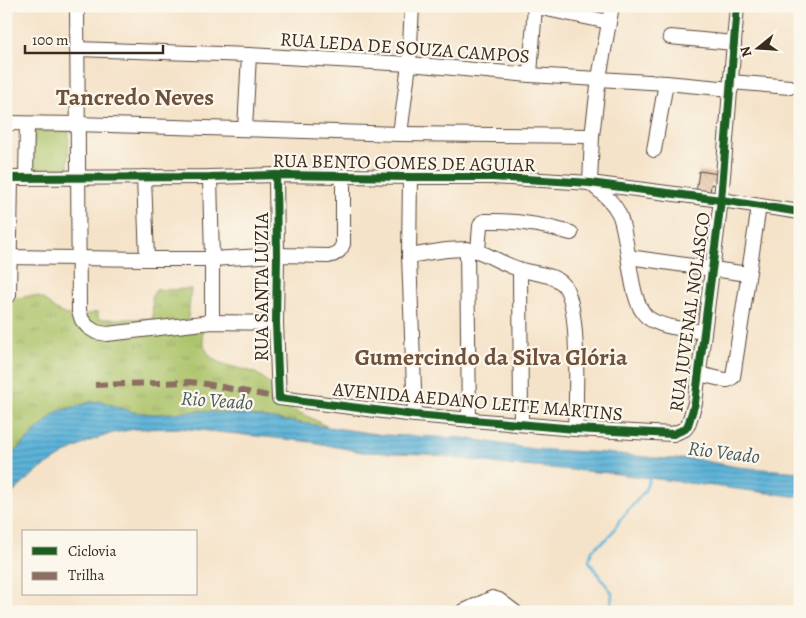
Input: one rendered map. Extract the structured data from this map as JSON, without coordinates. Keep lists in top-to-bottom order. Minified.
{"streets":{"street":["RUA LEDA DE SOUZA CAMPOS","RUA BENTO GOMES DE AGUIAR","RUA SANTA LUZIA","RUA JUVENAL NOLASCO","AVENIDA AEDANO LEITE MARTINS"]},"crossings":[["RUA LEDA DE SOUZA CAMPOS","RUA JUVENAL NOLASCO"],["RUA BENTO GOMES DE AGUIAR","RUA SANTA LUZIA"],["RUA BENTO GOMES DE AGUIAR","RUA JUVENAL NOLASCO"],["RUA SANTA LUZIA","AVENIDA AEDANO LEITE MARTINS"],["RUA JUVENAL NOLASCO","AVENIDA AEDANO LEITE MARTINS"]],"districts":["Tancredo Neves","Gumercindo da Silva Glória"],"water":["Rio Veado"],"legend":["Ciclovia","Trilha"],"scale_bar":"100 m","north":"left"}
